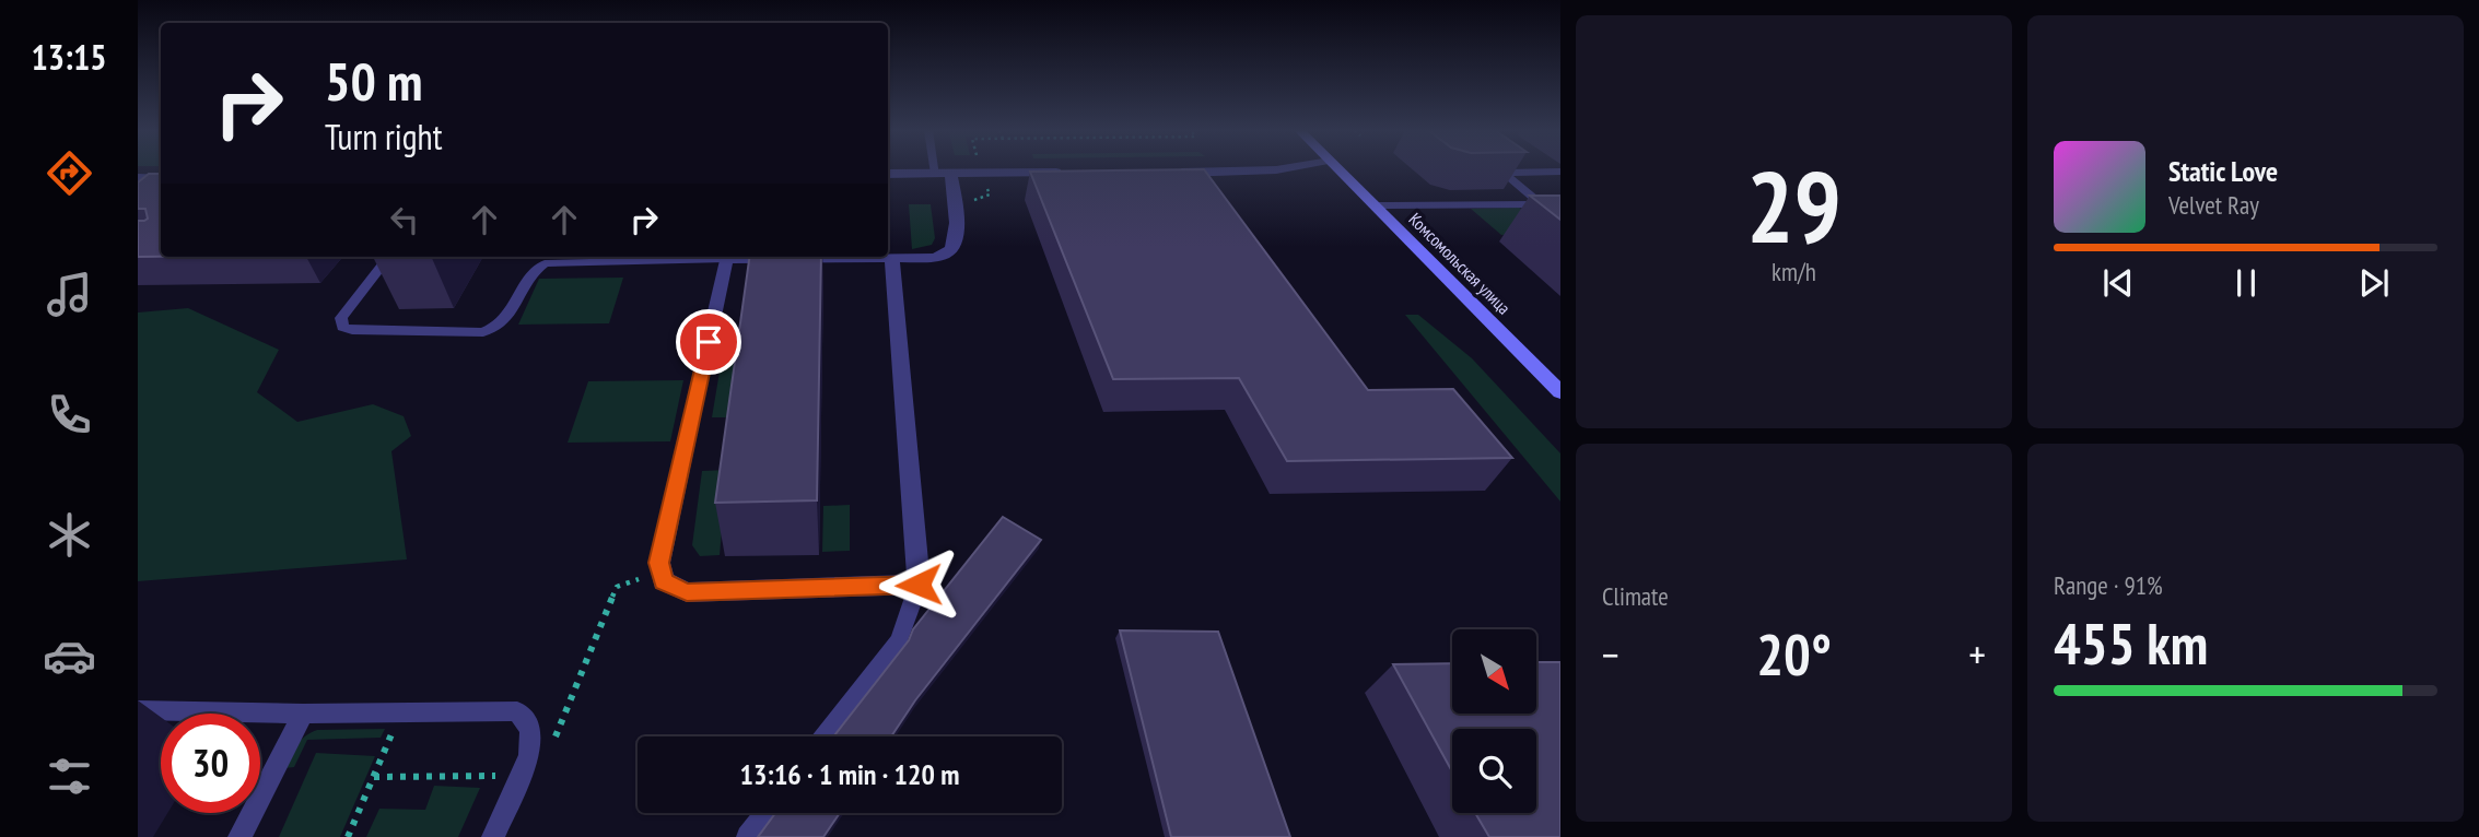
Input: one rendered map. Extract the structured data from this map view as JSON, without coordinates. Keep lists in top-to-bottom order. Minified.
{"streets":{"main road":["Комсомольская улица"]},"north":"bottom right","page":{"tabs":"13:15","tile":[["29","km/h"],"Climate",["Range · 91%","455 km"]],"turn":["50 m","Turn right"],"song":["Static Love","Velvet Ray"],"heat":["−","20°","+"],"limit":"30","trip":"13:16 · 1 min · 120 m"}}
